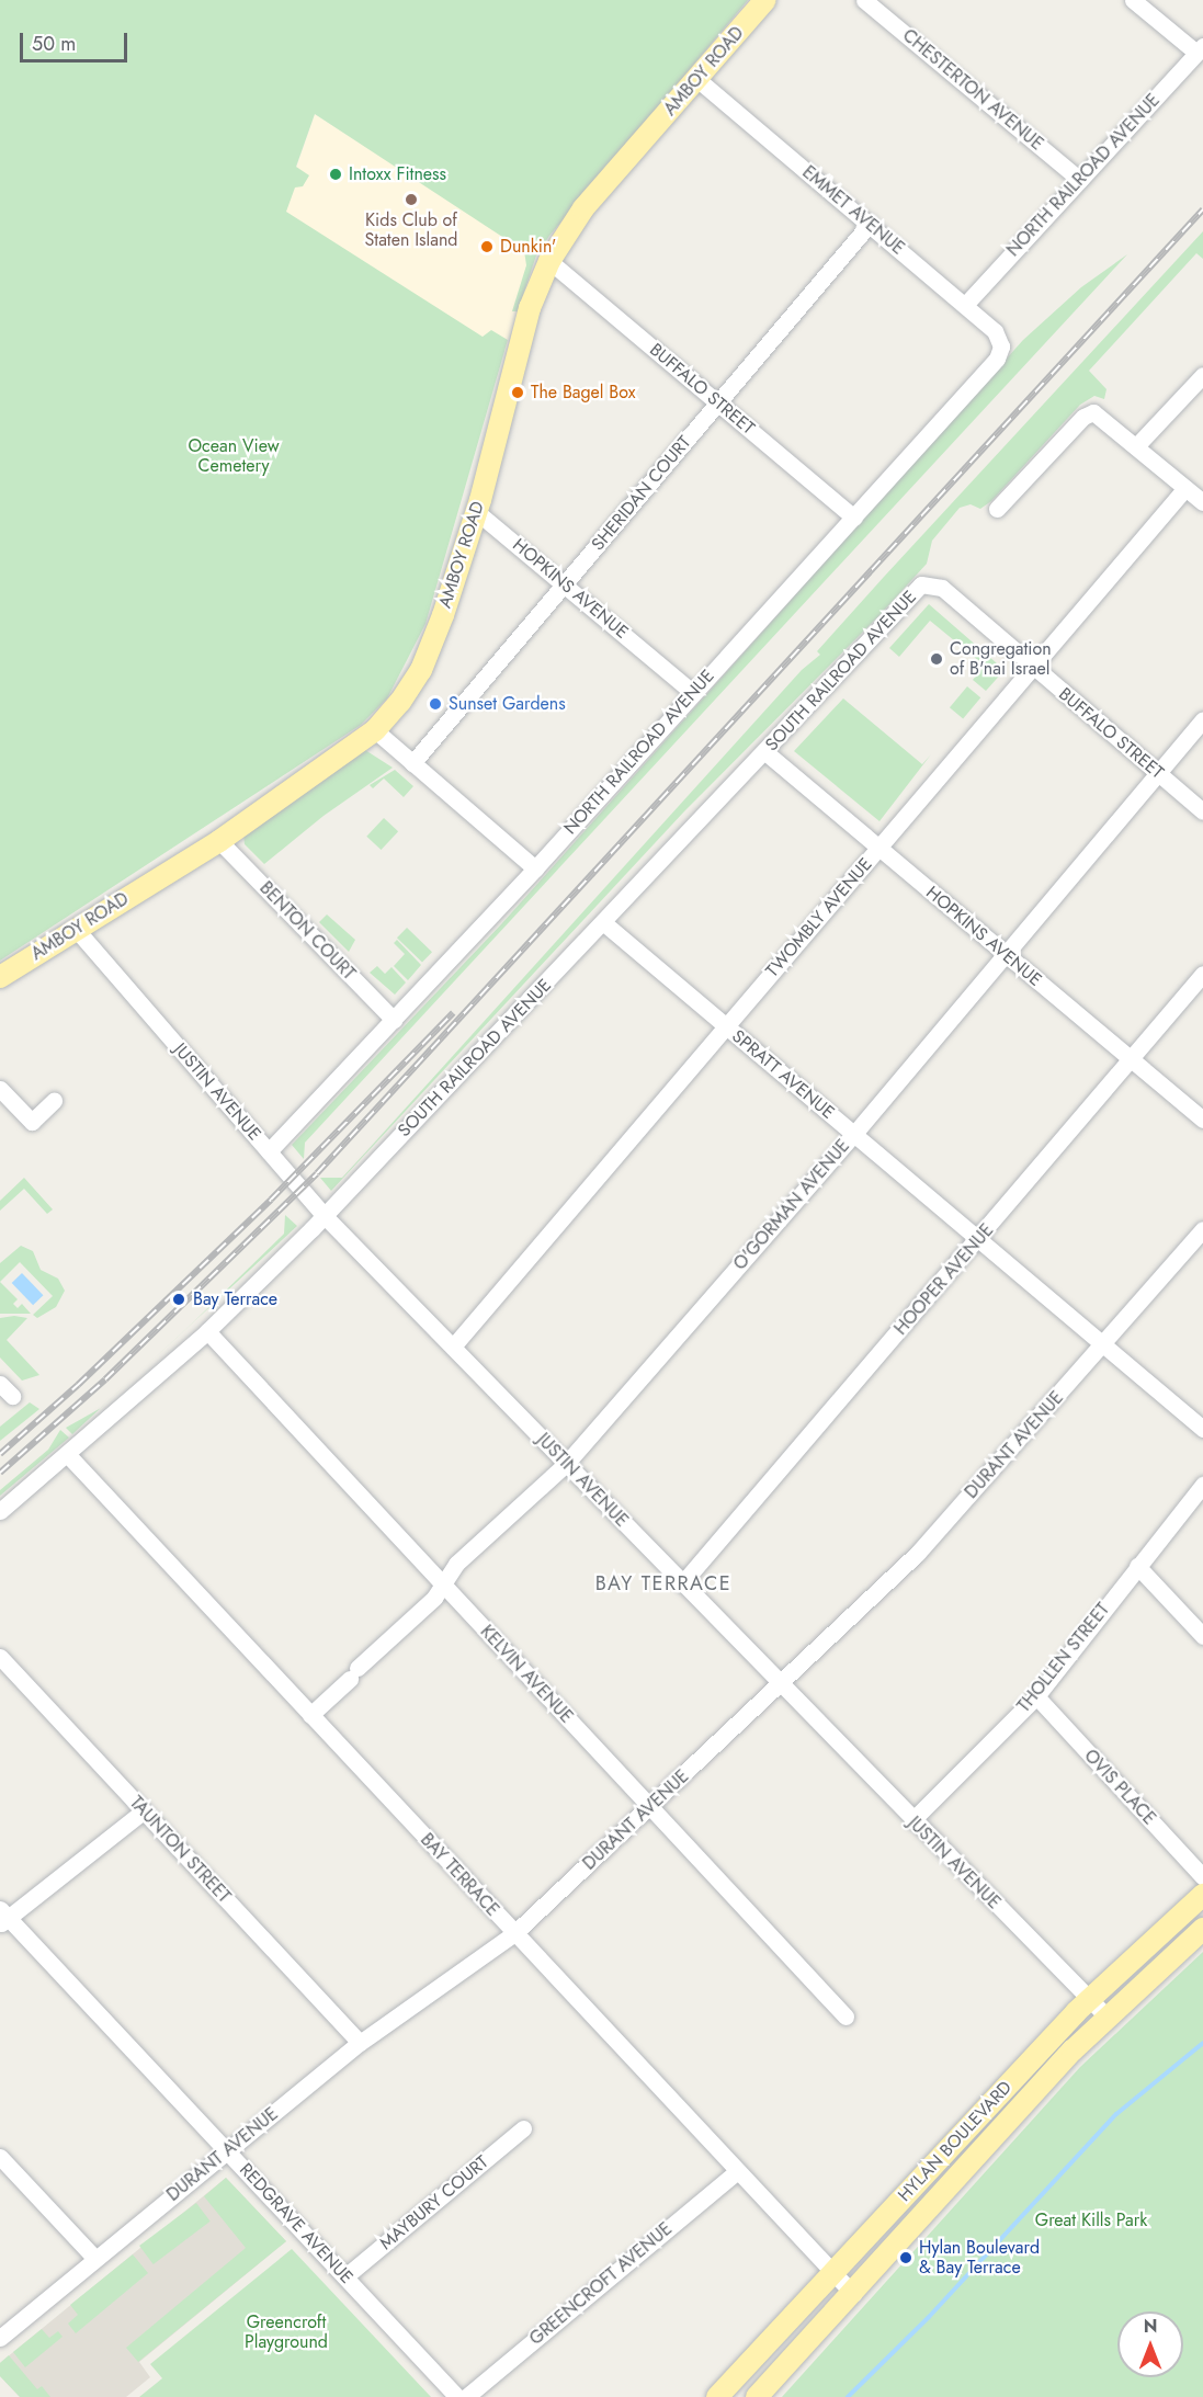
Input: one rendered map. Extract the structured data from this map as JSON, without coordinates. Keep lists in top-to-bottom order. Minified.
{"streets":{"main road":["AMBOY ROAD","HYLAN BOULEVARD"],"street":["CHESTERTON AVENUE","NORTH RAILROAD AVENUE","EMMET AVENUE","BUFFALO STREET","SHERIDAN COURT","HOPKINS AVENUE","SOUTH RAILROAD AVENUE","TWOMBLY AVENUE","BENTON COURT","SPRATT AVENUE","JUSTIN AVENUE","O'GORMAN AVENUE","HOOPER AVENUE","DURANT AVENUE","THOLLEN STREET","KELVIN AVENUE","OVIS PLACE","TAUNTON STREET","BAY TERRACE","MAYBURY COURT","REDGRAVE AVENUE","GREENCROFT AVENUE"]},"crossings":[["AMBOY ROAD","EMMET AVENUE"],["AMBOY ROAD","BUFFALO STREET"],["AMBOY ROAD","HOPKINS AVENUE"],["AMBOY ROAD","BENTON COURT"],["AMBOY ROAD","JUSTIN AVENUE"],["CHESTERTON AVENUE","NORTH RAILROAD AVENUE"],["NORTH RAILROAD AVENUE","EMMET AVENUE"],["NORTH RAILROAD AVENUE","BUFFALO STREET"],["NORTH RAILROAD AVENUE","HOPKINS AVENUE"],["NORTH RAILROAD AVENUE","BENTON COURT"],["NORTH RAILROAD AVENUE","JUSTIN AVENUE"],["EMMET AVENUE","SHERIDAN COURT"],["BUFFALO STREET","SHERIDAN COURT"],["BUFFALO STREET","SOUTH RAILROAD AVENUE"],["BUFFALO STREET","TWOMBLY AVENUE"],["BUFFALO STREET","O'GORMAN AVENUE"],["SHERIDAN COURT","HOPKINS AVENUE"],["HOPKINS AVENUE","SOUTH RAILROAD AVENUE"],["HOPKINS AVENUE","TWOMBLY AVENUE"],["HOPKINS AVENUE","O'GORMAN AVENUE"],["HOPKINS AVENUE","HOOPER AVENUE"],["SOUTH RAILROAD AVENUE","SPRATT AVENUE"],["SOUTH RAILROAD AVENUE","JUSTIN AVENUE"],["SOUTH RAILROAD AVENUE","KELVIN AVENUE"],["SOUTH RAILROAD AVENUE","BAY TERRACE"],["TWOMBLY AVENUE","SPRATT AVENUE"],["TWOMBLY AVENUE","JUSTIN AVENUE"],["SPRATT AVENUE","O'GORMAN AVENUE"],["SPRATT AVENUE","HOOPER AVENUE"],["SPRATT AVENUE","DURANT AVENUE"],["JUSTIN AVENUE","O'GORMAN AVENUE"],["JUSTIN AVENUE","HOOPER AVENUE"],["JUSTIN AVENUE","DURANT AVENUE"],["JUSTIN AVENUE","THOLLEN STREET"],["JUSTIN AVENUE","HYLAN BOULEVARD"],["O'GORMAN AVENUE","KELVIN AVENUE"],["O'GORMAN AVENUE","BAY TERRACE"],["DURANT AVENUE","KELVIN AVENUE"],["DURANT AVENUE","TAUNTON STREET"],["DURANT AVENUE","BAY TERRACE"],["DURANT AVENUE","REDGRAVE AVENUE"],["THOLLEN STREET","OVIS PLACE"],["BAY TERRACE","HYLAN BOULEVARD"],["BAY TERRACE","GREENCROFT AVENUE"],["MAYBURY COURT","REDGRAVE AVENUE"]],"districts":["BAY TERRACE"],"parks":["Ocean View Cemetery","Great Kills Park","Greencroft Playground"],"places":["Intoxx Fitness","Kids Club of Staten Island","Dunkin'","The Bagel Box","Congregation of B'nai Israel","Sunset Gardens","Bay Terrace","Hylan Boulevard & Bay Terrace"],"scale_bar":"50 m","north":"top"}
